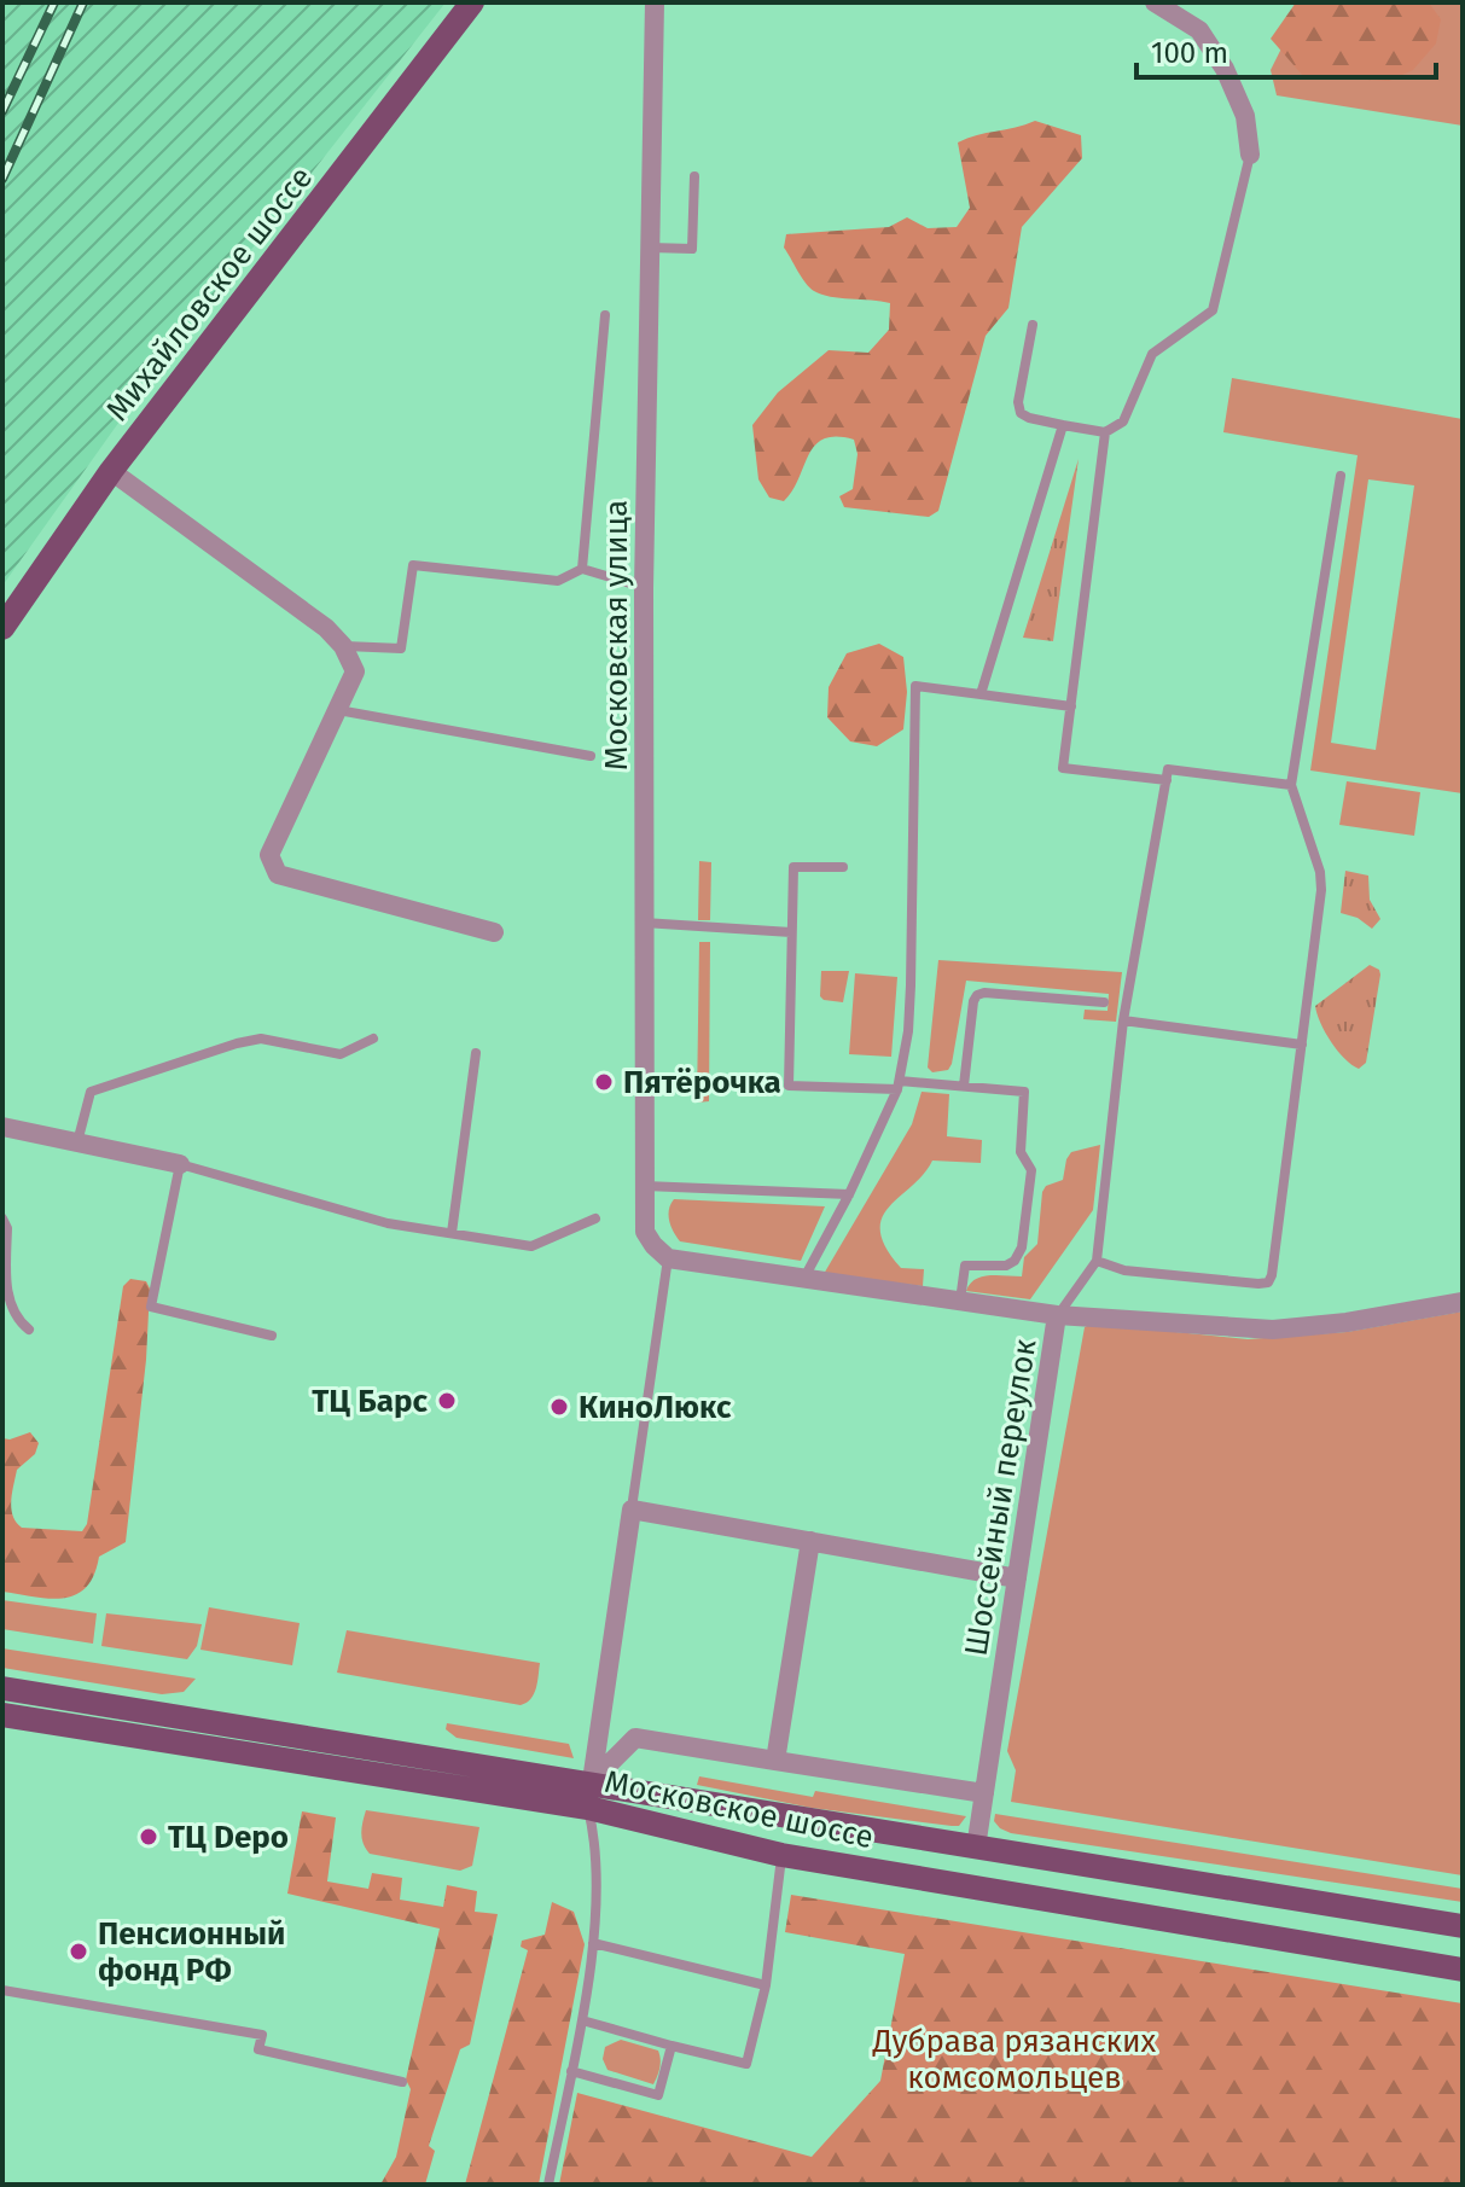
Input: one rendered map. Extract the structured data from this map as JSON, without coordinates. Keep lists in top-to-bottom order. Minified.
{"streets":{"main road":["Михайловское шоссе","Московское шоссе"],"street":["Московская улица","Шоссейный переулок"]},"crossings":[["Московская улица","Шоссейный переулок"],["Шоссейный переулок","Московское шоссе"]],"parks":["Дубрава рязанских комсомольцев"],"places":["Пятёрочка","ТЦ Барс","КиноЛюкс","ТЦ Depo","Пенсионный фонд РФ"],"scale_bar":"100 m"}
